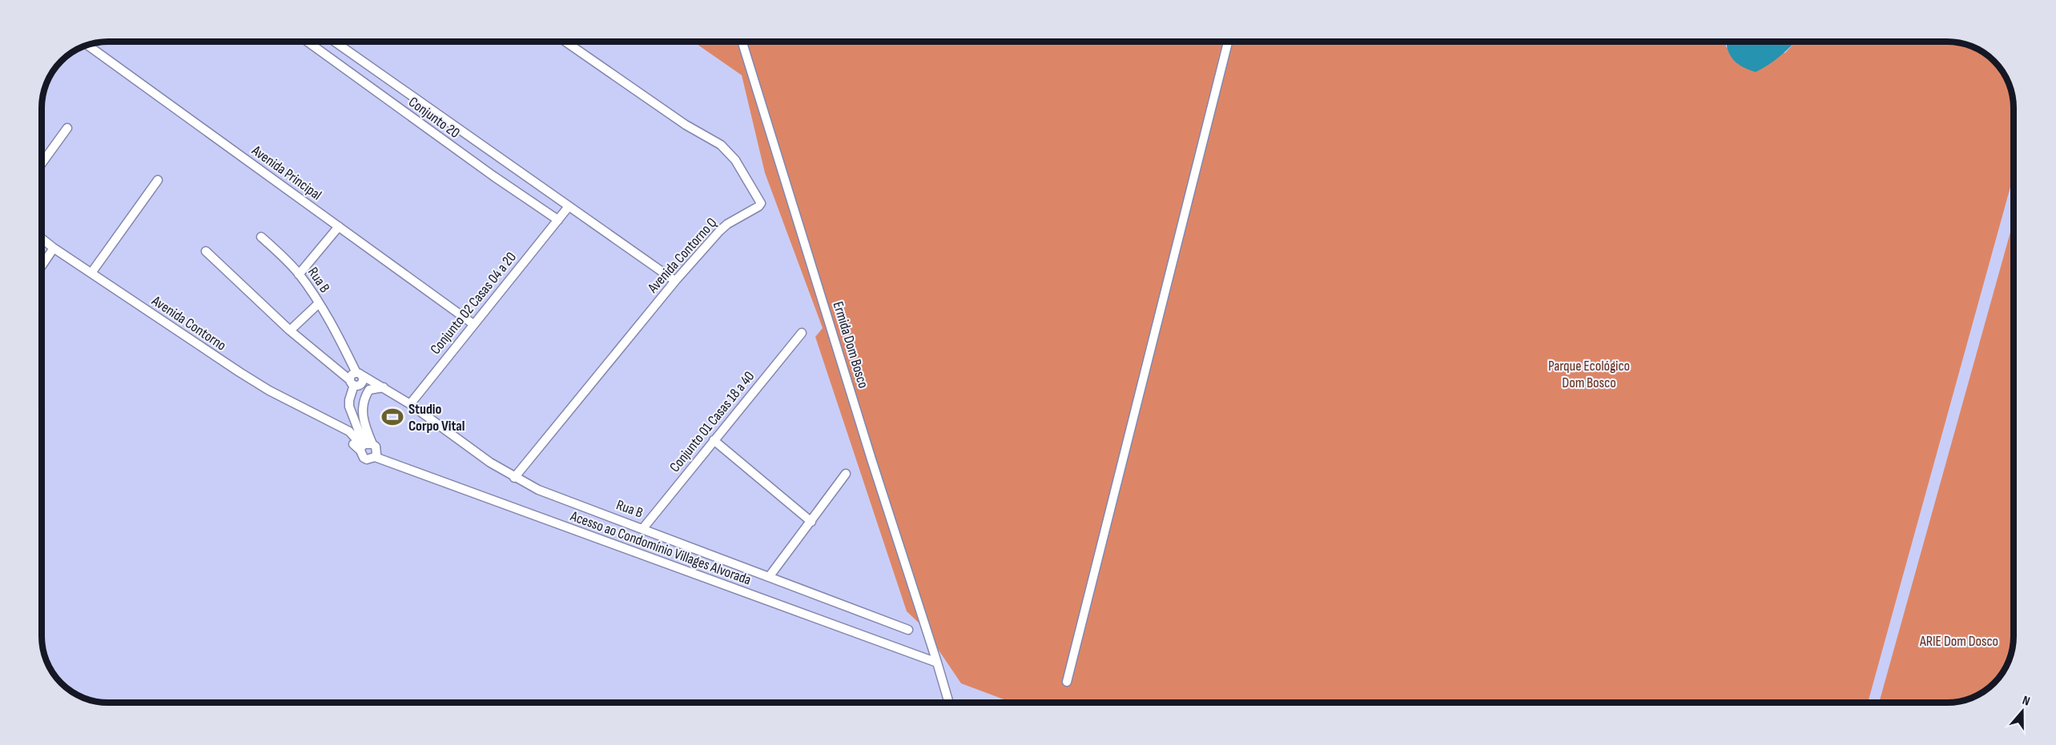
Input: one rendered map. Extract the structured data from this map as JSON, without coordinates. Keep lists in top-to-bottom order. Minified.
{"streets":{"street":["Conjunto 20","Avenida Principal","Avenida Contorno Q","Rua B","Conjunto 02 Casas 04 a 20","Avenida Contorno","Ermida Dom Bosco","Conjunto 01 Casas 18 a 40","Acesso ao Condomínio Villages Alvorada"]},"crossings":[["Conjunto 20","Avenida Contorno Q"],["Conjunto 20","Conjunto 02 Casas 04 a 20"],["Avenida Principal","Conjunto 02 Casas 04 a 20"],["Avenida Contorno Q","Rua B"],["Rua B","Conjunto 02 Casas 04 a 20"],["Rua B","Conjunto 01 Casas 18 a 40"],["Avenida Contorno","Acesso ao Condomínio Villages Alvorada"],["Ermida Dom Bosco","Acesso ao Condomínio Villages Alvorada"]],"parks":["Parque Ecológico Dom Bosco","ARIE Dom Dosco"],"places":{"sports":["Studio Corpo Vital"]},"north":"top"}
